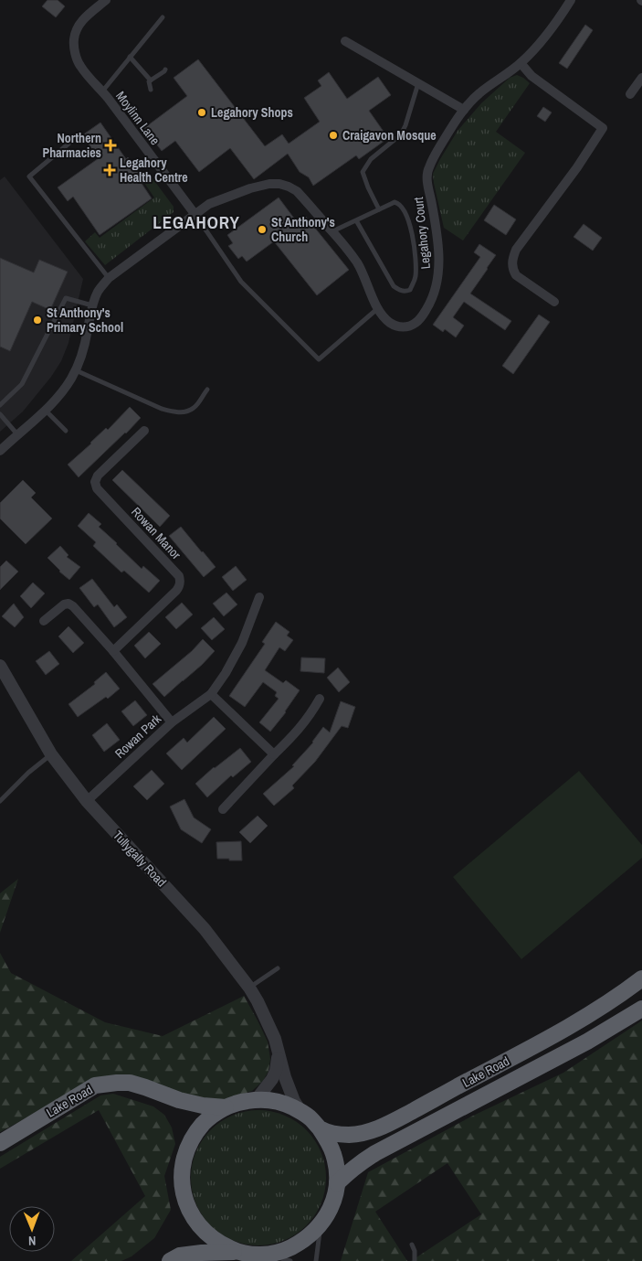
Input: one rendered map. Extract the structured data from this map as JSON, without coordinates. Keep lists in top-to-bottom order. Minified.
{"streets":{"highway":["Lake Road"],"street":["Moylinn Lane","Legahory Court","Rowan Manor","Rowan Park","Tullygally Road"]},"crossings":[["Moylinn Lane","Legahory Court"],["Rowan Park","Tullygally Road"],["Tullygally Road","Lake Road"]],"districts":["LEGAHORY"],"places":{"other":["Legahory Shops","Craigavon Mosque","St Anthony's Church","St Anthony's Primary School"],"health":["Northern Pharmacies","Legahory Health Centre"]},"north":"bottom"}
